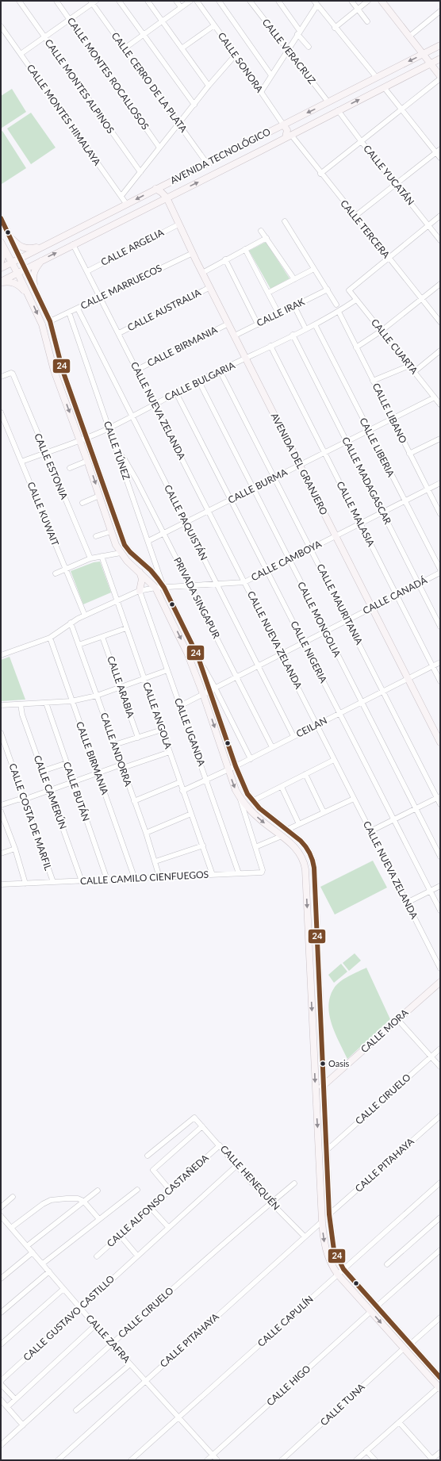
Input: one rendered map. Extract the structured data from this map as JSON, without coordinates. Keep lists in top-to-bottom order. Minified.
{"streets":{"main road":["AVENIDA TECNOLÓGICO","AVENIDA DEL GRANJERO","CALLE MORA"],"street":["CALLE VERACRUZ","CALLE SONORA","CALLE MONTES ROCALLOSOS","CALLE CERRO DE LA PLATA","CALLE MONTES ALPINOS","CALLE MONTES HIMALAYA","CALLE YUCATÁN","CALLE TERCERA","CALLE ARGELIA","CALLE MARRUECOS","CALLE AUSTRALIA","CALLE IRAK","CALLE BIRMANIA","CALLE CUARTA","CALLE BULGARIA","CALLE NUEVA ZELANDA","CALLE LIBANO","CALLE LIBERIA","CALLE TÚNEZ","CALLE ESTONIA","CALLE MADAGASCAR","CALLE BURMA","CALLE KUWAIT","CALLE MALASIA","CALLE PAQUISTÁN","CALLE CAMBOYA","CALLE CANADÁ","PRIVADA SINGAPUR","CALLE MAURITANIA","CALLE MONGOLIA","CALLE NIGERIA","CALLE ARABIA","CALLE ANGOLA","CEILAN","CALLE UGANDA","CALLE ANDORRA","CALLE BUTÁN","CALLE CAMERÚN","CALLE COSTA DE MARFIL","CALLE CAMILO CIENFUEGOS","CALLE CIRUELO","CALLE PITAHAYA","CALLE HENEQUÉN","CALLE ALFONSO CASTAÑEDA","CALLE GUSTAVO CASTILLO","CALLE CAPULÍN","CALLE ZAFRA","CALLE HIGO","CALLE TUNA"]},"crossings":[["CALLE VERACRUZ","AVENIDA TECNOLÓGICO"],["CALLE SONORA","AVENIDA TECNOLÓGICO"],["CALLE CERRO DE LA PLATA","AVENIDA TECNOLÓGICO"],["CALLE MONTES HIMALAYA","AVENIDA TECNOLÓGICO"],["AVENIDA TECNOLÓGICO","CALLE YUCATÁN"],["AVENIDA TECNOLÓGICO","CALLE TERCERA"],["AVENIDA TECNOLÓGICO","CALLE NUEVA ZELANDA"],["AVENIDA TECNOLÓGICO","AVENIDA DEL GRANJERO"],["CALLE TERCERA","CALLE CUARTA"],["CALLE ARGELIA","CALLE NUEVA ZELANDA"],["CALLE ARGELIA","AVENIDA DEL GRANJERO"],["CALLE MARRUECOS","CALLE NUEVA ZELANDA"],["CALLE MARRUECOS","CALLE TÚNEZ"],["CALLE MARRUECOS","AVENIDA DEL GRANJERO"],["CALLE MARRUECOS","CALLE PAQUISTÁN"],["CALLE AUSTRALIA","CALLE NUEVA ZELANDA"],["CALLE AUSTRALIA","AVENIDA DEL GRANJERO"],["CALLE IRAK","AVENIDA DEL GRANJERO"],["CALLE BIRMANIA","CALLE NUEVA ZELANDA"],["CALLE BIRMANIA","AVENIDA DEL GRANJERO"],["CALLE BIRMANIA","CALLE CAMBOYA"],["CALLE BIRMANIA","CALLE CAMILO CIENFUEGOS"],["CALLE CUARTA","CALLE BULGARIA"],["CALLE CUARTA","CALLE BURMA"],["CALLE BULGARIA","CALLE NUEVA ZELANDA"],["CALLE BULGARIA","CALLE LIBANO"],["CALLE BULGARIA","CALLE LIBERIA"],["CALLE BULGARIA","CALLE TÚNEZ"],["CALLE BULGARIA","AVENIDA DEL GRANJERO"],["CALLE BULGARIA","CALLE ESTONIA"],["CALLE BULGARIA","CALLE MADAGASCAR"],["CALLE BULGARIA","CALLE KUWAIT"],["CALLE BULGARIA","CALLE MALASIA"],["CALLE BULGARIA","CALLE PAQUISTÁN"],["CALLE BULGARIA","CALLE MAURITANIA"],["CALLE BULGARIA","CALLE MONGOLIA"],["CALLE BULGARIA","CALLE NIGERIA"],["CALLE NUEVA ZELANDA","CALLE BURMA"],["CALLE NUEVA ZELANDA","CALLE CAMBOYA"],["CALLE NUEVA ZELANDA","CALLE CANADÁ"],["CALLE NUEVA ZELANDA","CEILAN"],["CALLE LIBANO","CALLE BURMA"],["CALLE LIBANO","CALLE CAMBOYA"],["CALLE LIBERIA","CALLE BURMA"],["CALLE LIBERIA","CALLE CAMBOYA"],["CALLE TÚNEZ","CALLE BURMA"],["CALLE TÚNEZ","CALLE CAMBOYA"],["CALLE TÚNEZ","PRIVADA SINGAPUR"],["AVENIDA DEL GRANJERO","CALLE BURMA"],["AVENIDA DEL GRANJERO","CALLE CAMBOYA"],["AVENIDA DEL GRANJERO","CALLE CANADÁ"],["AVENIDA DEL GRANJERO","CEILAN"],["CALLE MADAGASCAR","CALLE BURMA"],["CALLE MADAGASCAR","CALLE CAMBOYA"],["CALLE MADAGASCAR","CALLE CANADÁ"],["CALLE BURMA","CALLE MALASIA"],["CALLE BURMA","CALLE PAQUISTÁN"],["CALLE BURMA","PRIVADA SINGAPUR"],["CALLE BURMA","CALLE MAURITANIA"],["CALLE BURMA","CALLE MONGOLIA"],["CALLE BURMA","CALLE NIGERIA"],["CALLE KUWAIT","CALLE CAMBOYA"],["CALLE MALASIA","CALLE CAMBOYA"],["CALLE MALASIA","CALLE CANADÁ"],["CALLE MALASIA","CEILAN"],["CALLE PAQUISTÁN","CALLE CAMBOYA"],["CALLE PAQUISTÁN","CALLE CANADÁ"],["CALLE PAQUISTÁN","CEILAN"],["CALLE CAMBOYA","PRIVADA SINGAPUR"],["CALLE CAMBOYA","CALLE MAURITANIA"],["CALLE CAMBOYA","CALLE MONGOLIA"],["CALLE CAMBOYA","CALLE NIGERIA"],["CALLE CAMBOYA","CALLE ANGOLA"],["CALLE CAMBOYA","CALLE UGANDA"],["CALLE CAMBOYA","CALLE ANDORRA"],["CALLE CANADÁ","PRIVADA SINGAPUR"],["CALLE CANADÁ","CALLE MAURITANIA"],["CALLE CANADÁ","CALLE MONGOLIA"],["CALLE CANADÁ","CALLE NIGERIA"],["CALLE CANADÁ","CALLE UGANDA"],["PRIVADA SINGAPUR","CEILAN"],["CALLE MAURITANIA","CEILAN"],["CALLE MONGOLIA","CEILAN"],["CALLE NIGERIA","CEILAN"],["CALLE ANGOLA","CEILAN"],["CALLE ANGOLA","CALLE CAMILO CIENFUEGOS"],["CEILAN","CALLE UGANDA"],["CALLE UGANDA","CALLE CAMILO CIENFUEGOS"],["CALLE ANDORRA","CALLE CAMILO CIENFUEGOS"],["CALLE BUTÁN","CALLE CAMILO CIENFUEGOS"],["CALLE CAMERÚN","CALLE CAMILO CIENFUEGOS"],["CALLE COSTA DE MARFIL","CALLE CAMILO CIENFUEGOS"],["CALLE CIRUELO","CALLE HENEQUÉN"],["CALLE CIRUELO","CALLE ZAFRA"],["CALLE PITAHAYA","CALLE HENEQUÉN"],["CALLE PITAHAYA","CALLE ZAFRA"],["CALLE HENEQUÉN","CALLE ALFONSO CASTAÑEDA"],["CALLE HENEQUÉN","CALLE GUSTAVO CASTILLO"],["CALLE GUSTAVO CASTILLO","CALLE ZAFRA"],["CALLE CAPULÍN","CALLE ZAFRA"],["CALLE ZAFRA","CALLE HIGO"]],"places":["Oasis"],"lines":["transit line 24"]}
